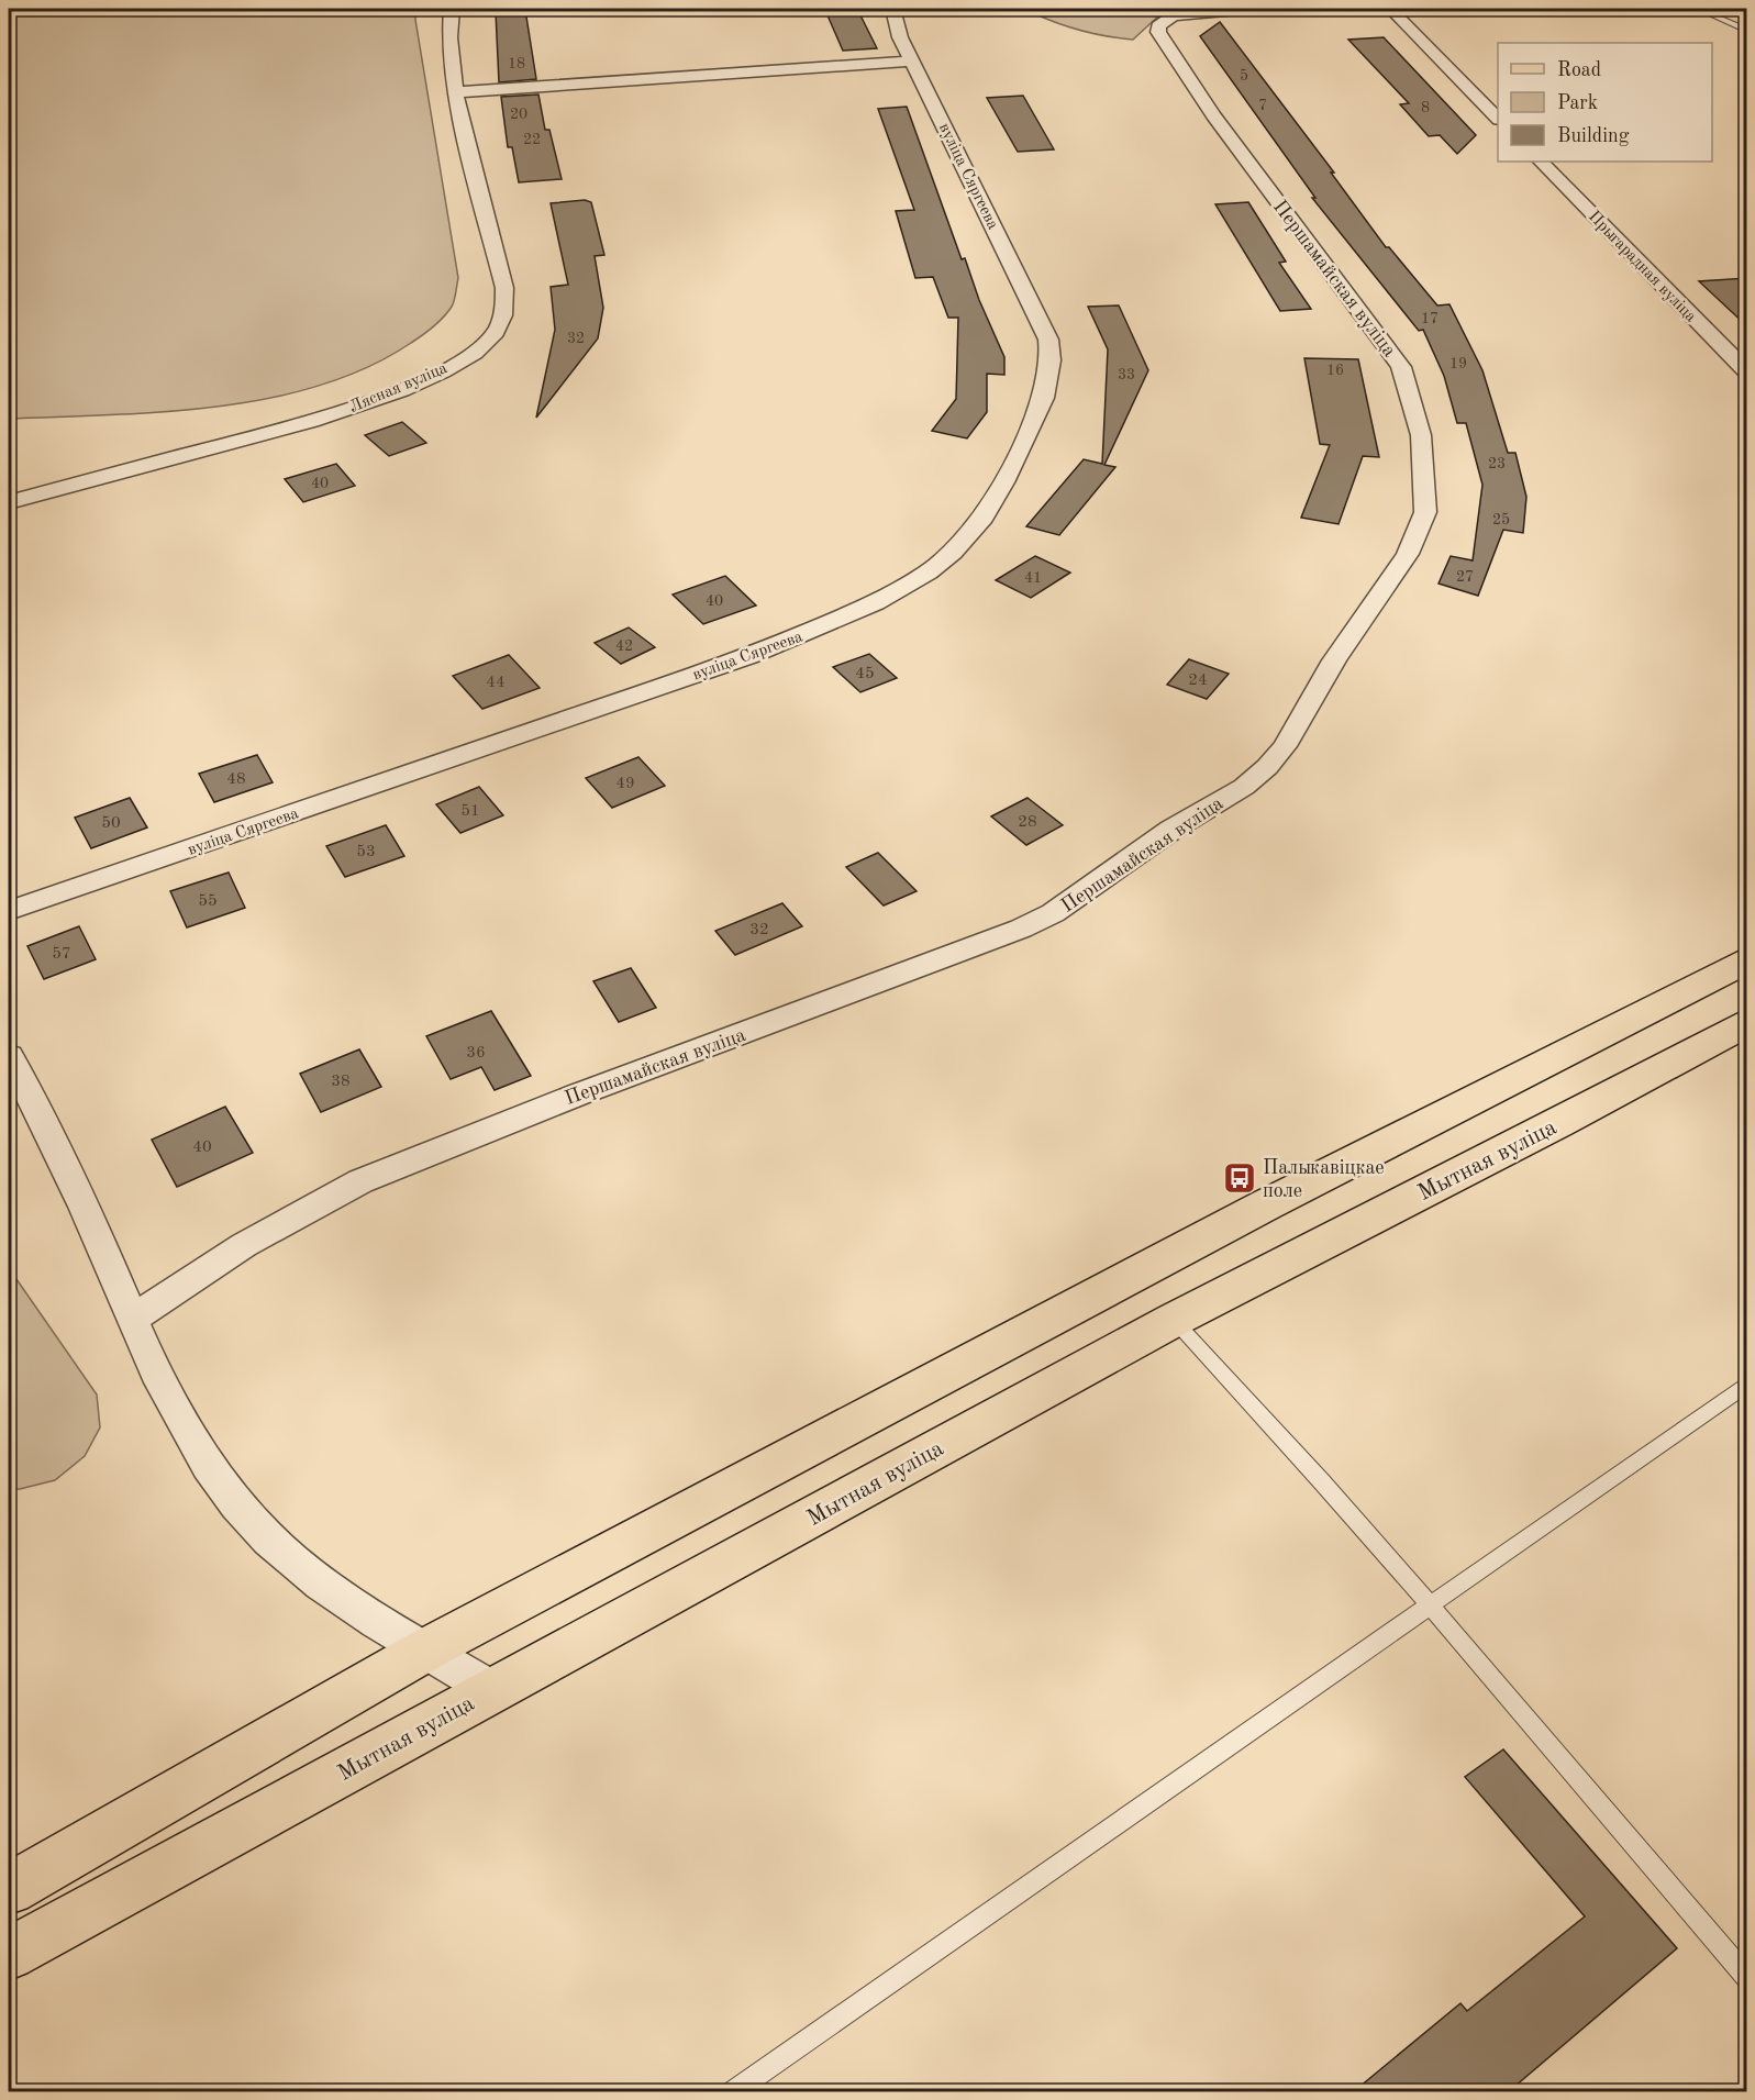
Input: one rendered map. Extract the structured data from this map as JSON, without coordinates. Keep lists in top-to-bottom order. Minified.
{"streets":{"main road":["Мытная вуліца"],"street":["вуліца Сяргеева","Прыгарадная вуліца","Першамайская вуліца","Лясная вуліца"]},"places":{"bus stop":["Палыкавіцкае поле"]},"house_numbers":["18","5","7","8","20","22","17","32","19","16","33","23","40","25","27","41","40","42","45","24","44","48","49","51","28","50","53","55","32","57","36","38","40"],"legend":["Road","Park","Building"]}
